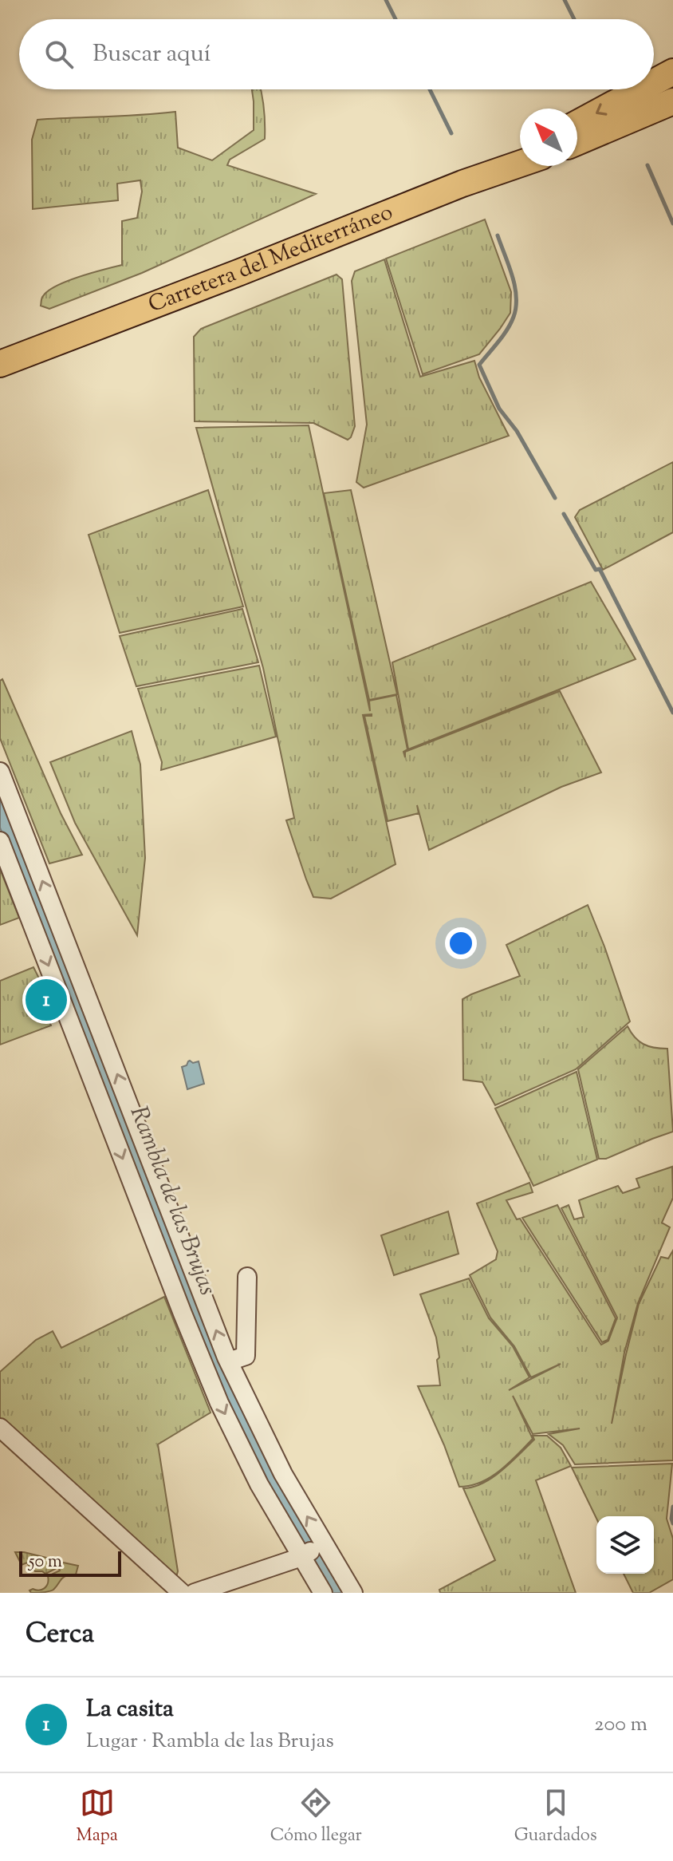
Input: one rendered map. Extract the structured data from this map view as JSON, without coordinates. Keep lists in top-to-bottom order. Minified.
{"streets":{"highway":["Carretera del Mediterráneo"]},"water":["Rambla de las Brujas"],"scale_bar":"50 m","north":"top left","page":{"search":"Buscar aquí","pins":"1","scale":"50 m","heading":"Cerca","list":[{"mark":"1","name":"La casita","note":"Lugar · Rambla de las Brujas","value":"200 m"}],"nav":["Mapa","Cómo llegar","Guardados"]}}
